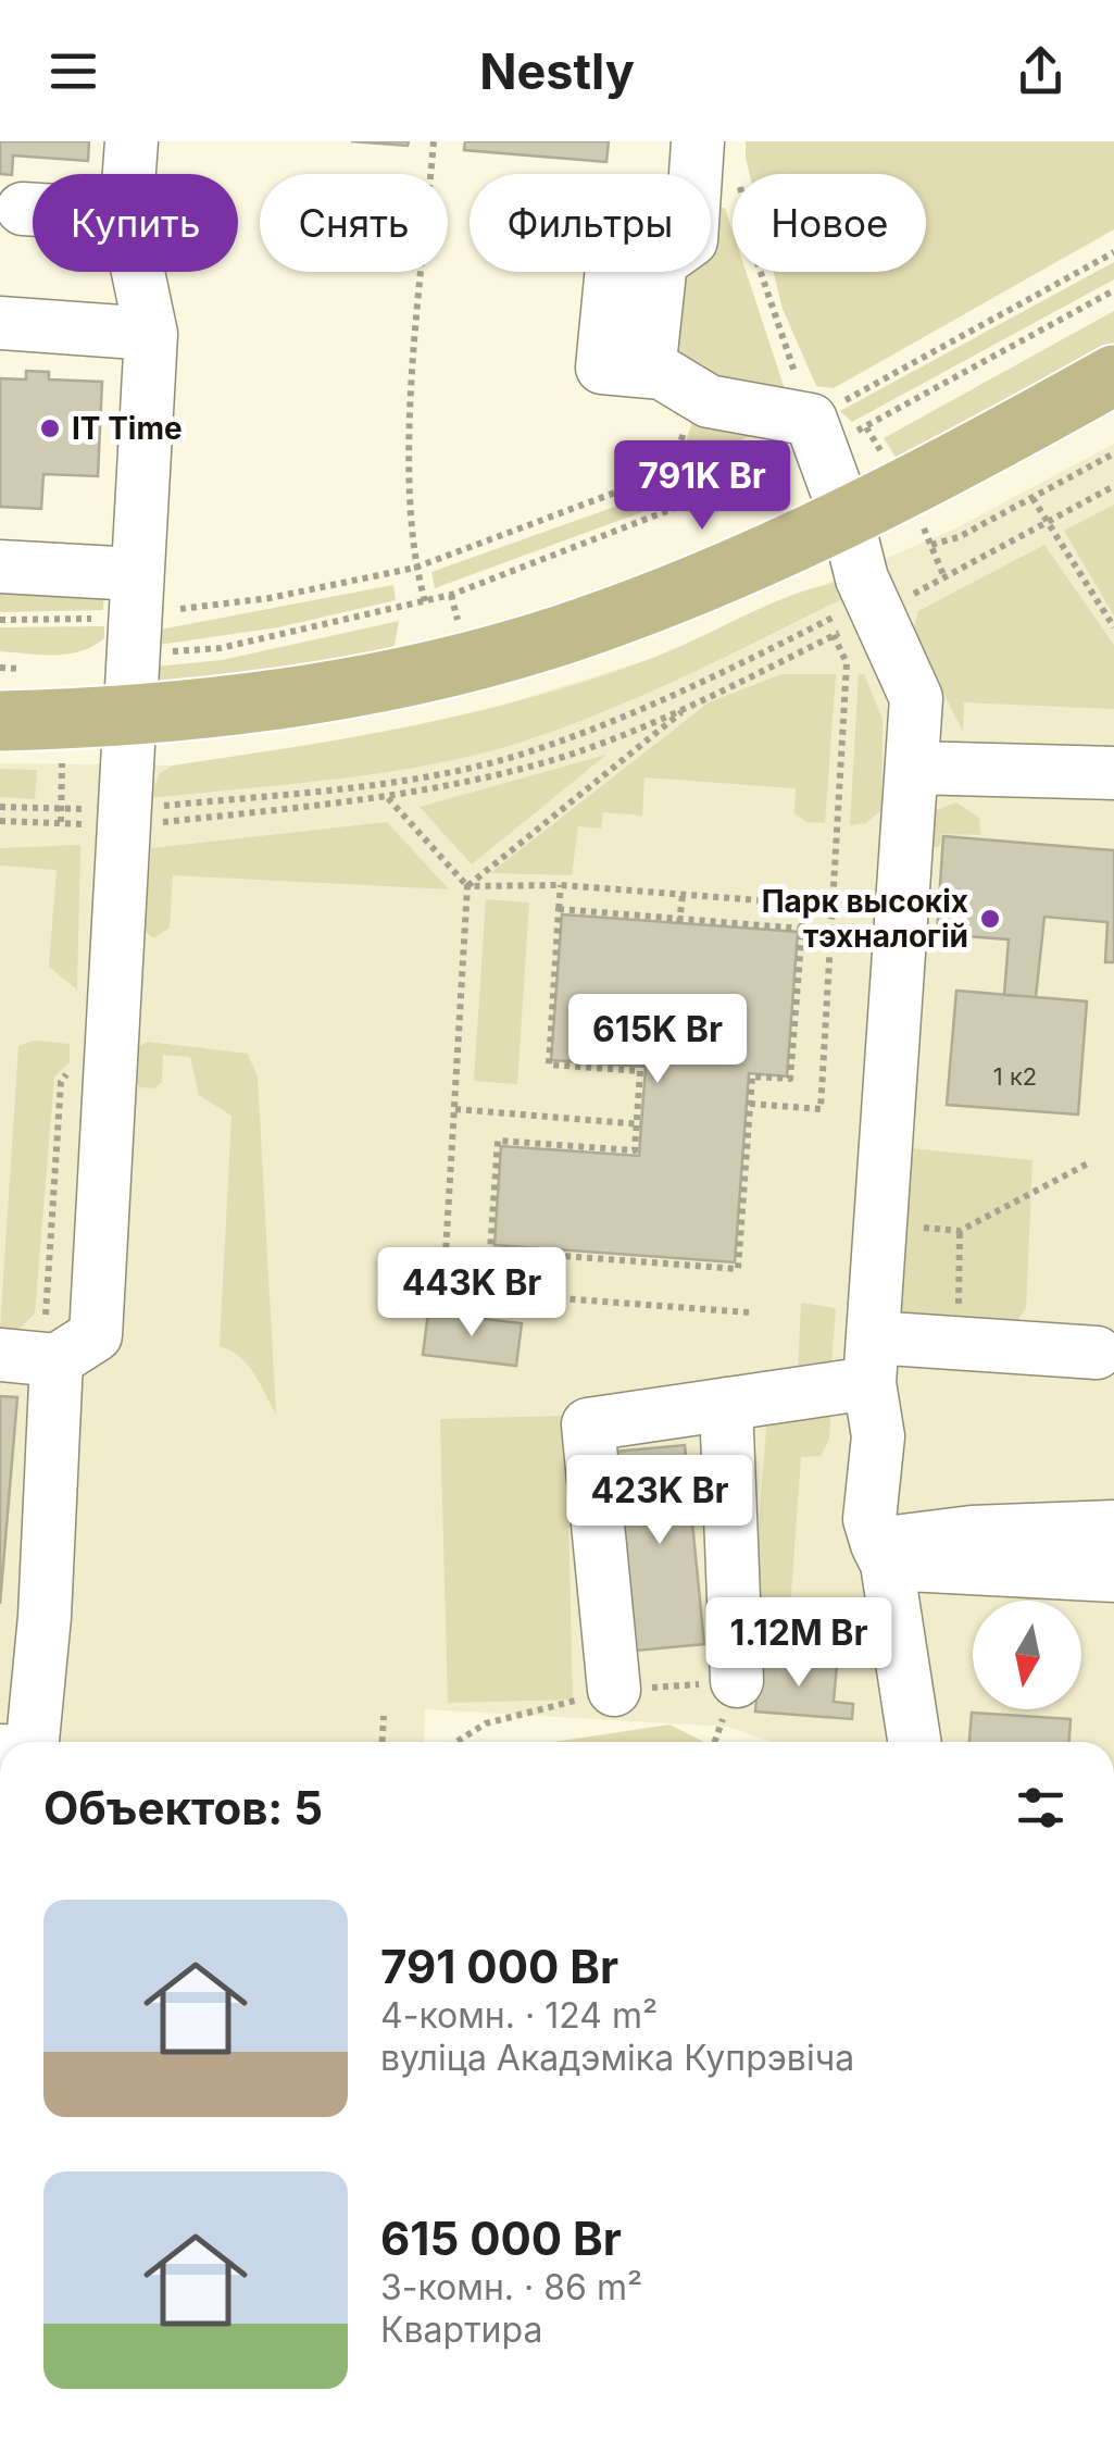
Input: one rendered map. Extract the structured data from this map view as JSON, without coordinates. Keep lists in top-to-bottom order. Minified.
{"places":["IT Time","Парк высокіх тэхналогій"],"house_numbers":["1 к2"],"north":"bottom","page":{"header":"Nestly","chip":["Купить","Снять","Фильтры","Новое"],"price":["791K Br","615K Br","443K Br","423K Br","1.12M Br"],"heading":"Объектов: 5","list":[{"name":"791 000 Br","note":"4-комн. · 124 m² · вуліца Акадэміка Купрэвіча"},{"name":"615 000 Br","note":"3-комн. · 86 m² · Квартира"}]}}
